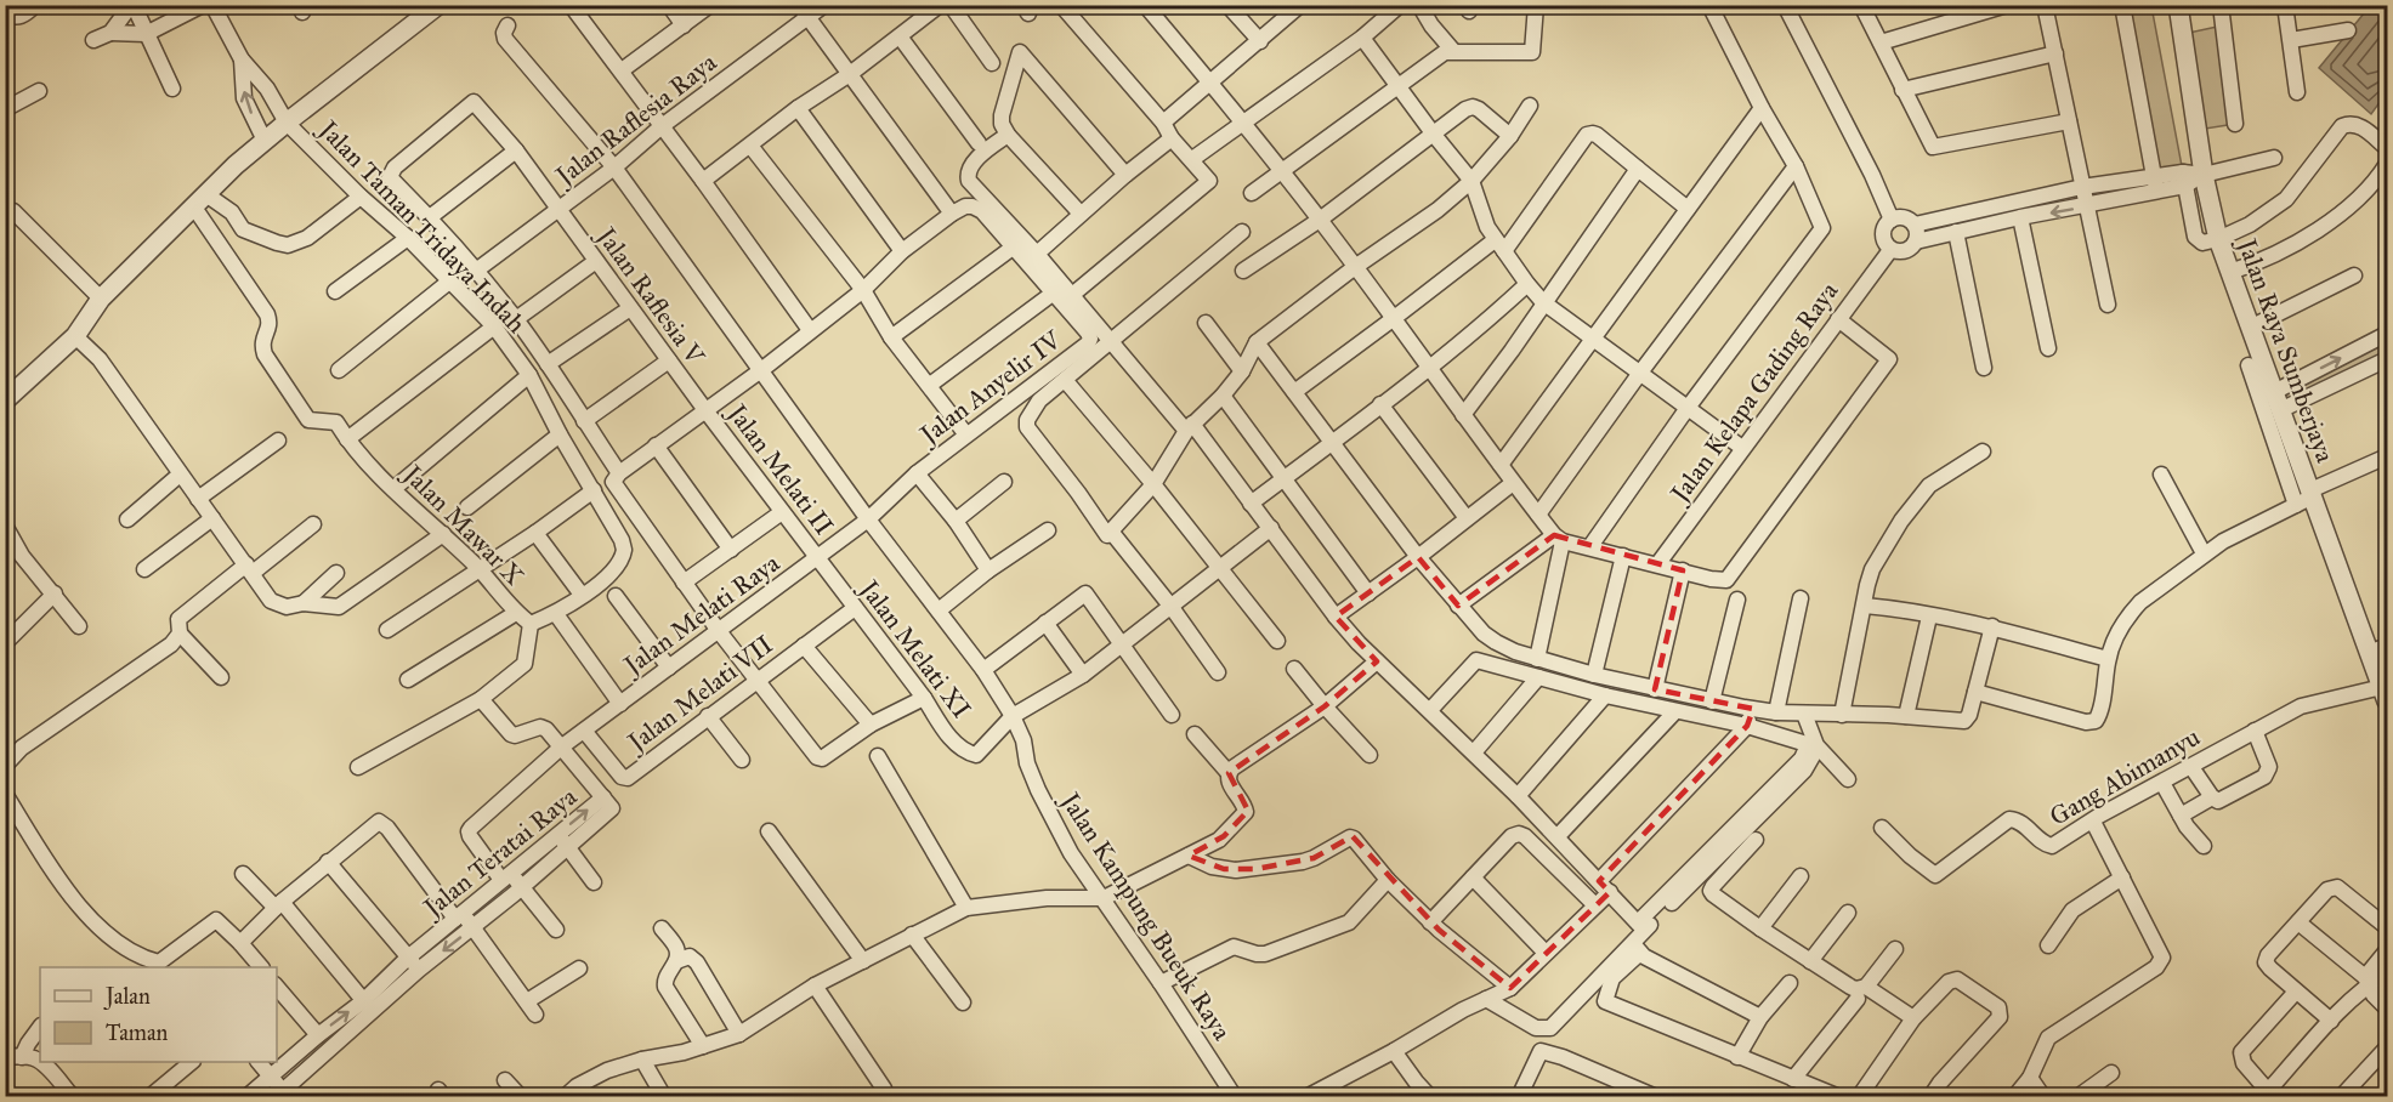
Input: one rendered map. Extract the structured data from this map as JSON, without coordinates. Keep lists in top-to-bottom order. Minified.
{"streets":{"street":["Jalan Raflesia Raya","Jalan Taman Tridaya Indah","Jalan Raflesia V","Jalan Raya Sumberjaya","Jalan Anyelir IV","Jalan Kelapa Gading Raya","Jalan Melati II","Jalan Mawar X","Jalan Melati Raya","Jalan Melati XI","Jalan Melati VII","Gang Abimanyu","Jalan Teratai Raya","Jalan Kampung Bueuk Raya"]},"crossings":[["Jalan Raflesia Raya","Jalan Raflesia V"],["Jalan Raflesia Raya","Jalan Kampung Bueuk Raya"],["Jalan Raflesia V","Jalan Melati II"],["Jalan Raya Sumberjaya","Gang Abimanyu"],["Jalan Anyelir IV","Jalan Melati Raya"],["Jalan Anyelir IV","Jalan Kampung Bueuk Raya"],["Jalan Melati II","Jalan Melati Raya"],["Jalan Melati II","Jalan Melati XI"],["Jalan Melati Raya","Jalan Melati XI"],["Jalan Melati Raya","Jalan Melati VII"],["Jalan Melati Raya","Jalan Teratai Raya"],["Jalan Melati Raya","Jalan Kampung Bueuk Raya"],["Jalan Melati XI","Jalan Melati VII"],["Jalan Melati XI","Jalan Kampung Bueuk Raya"]],"legend":["Jalan","Taman"]}
